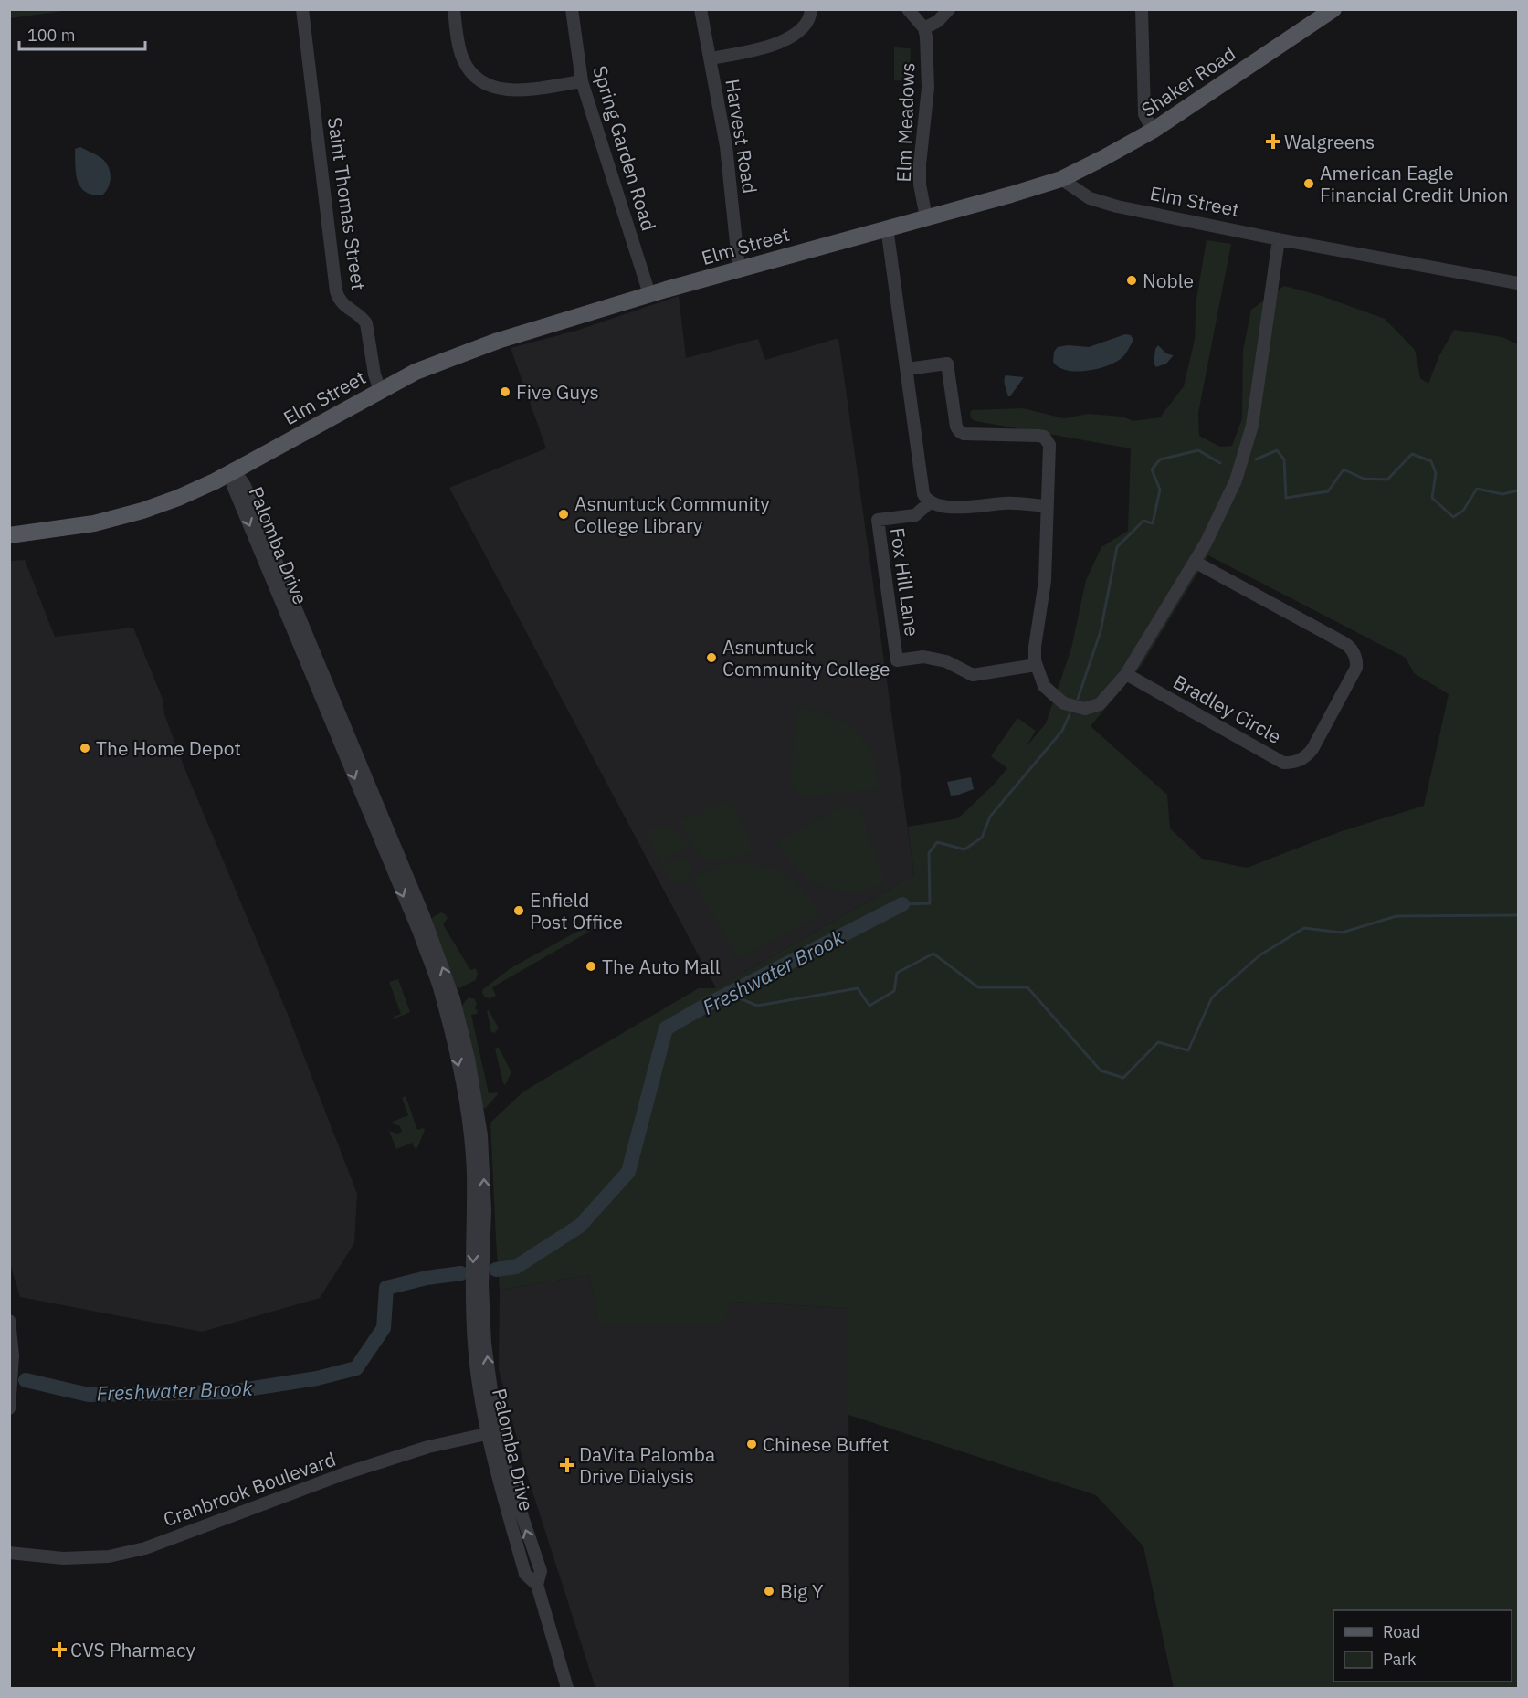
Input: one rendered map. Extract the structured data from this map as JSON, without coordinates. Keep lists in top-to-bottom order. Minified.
{"streets":{"main road":["Shaker Road","Elm Street"],"street":["Elm Meadows","Harvest Road","Spring Garden Road","Saint Thomas Street","Palomba Drive","Fox Hill Lane","Bradley Circle","Cranbrook Boulevard"]},"crossings":[["Shaker Road","Elm Street"],["Elm Meadows","Elm Street"],["Harvest Road","Elm Street"],["Spring Garden Road","Elm Street"],["Elm Street","Saint Thomas Street"],["Elm Street","Palomba Drive"],["Palomba Drive","Cranbrook Boulevard"]],"water":["Freshwater Brook"],"places":{"health":["Walgreens","DaVita Palomba Drive Dialysis","CVS Pharmacy"],"other":["American Eagle Financial Credit Union","Noble","Five Guys","Asnuntuck Community College Library","Asnuntuck Community College","The Home Depot","Enfield Post Office","The Auto Mall","Chinese Buffet","Big Y"]},"legend":["Road","Park"],"scale_bar":"100 m"}
